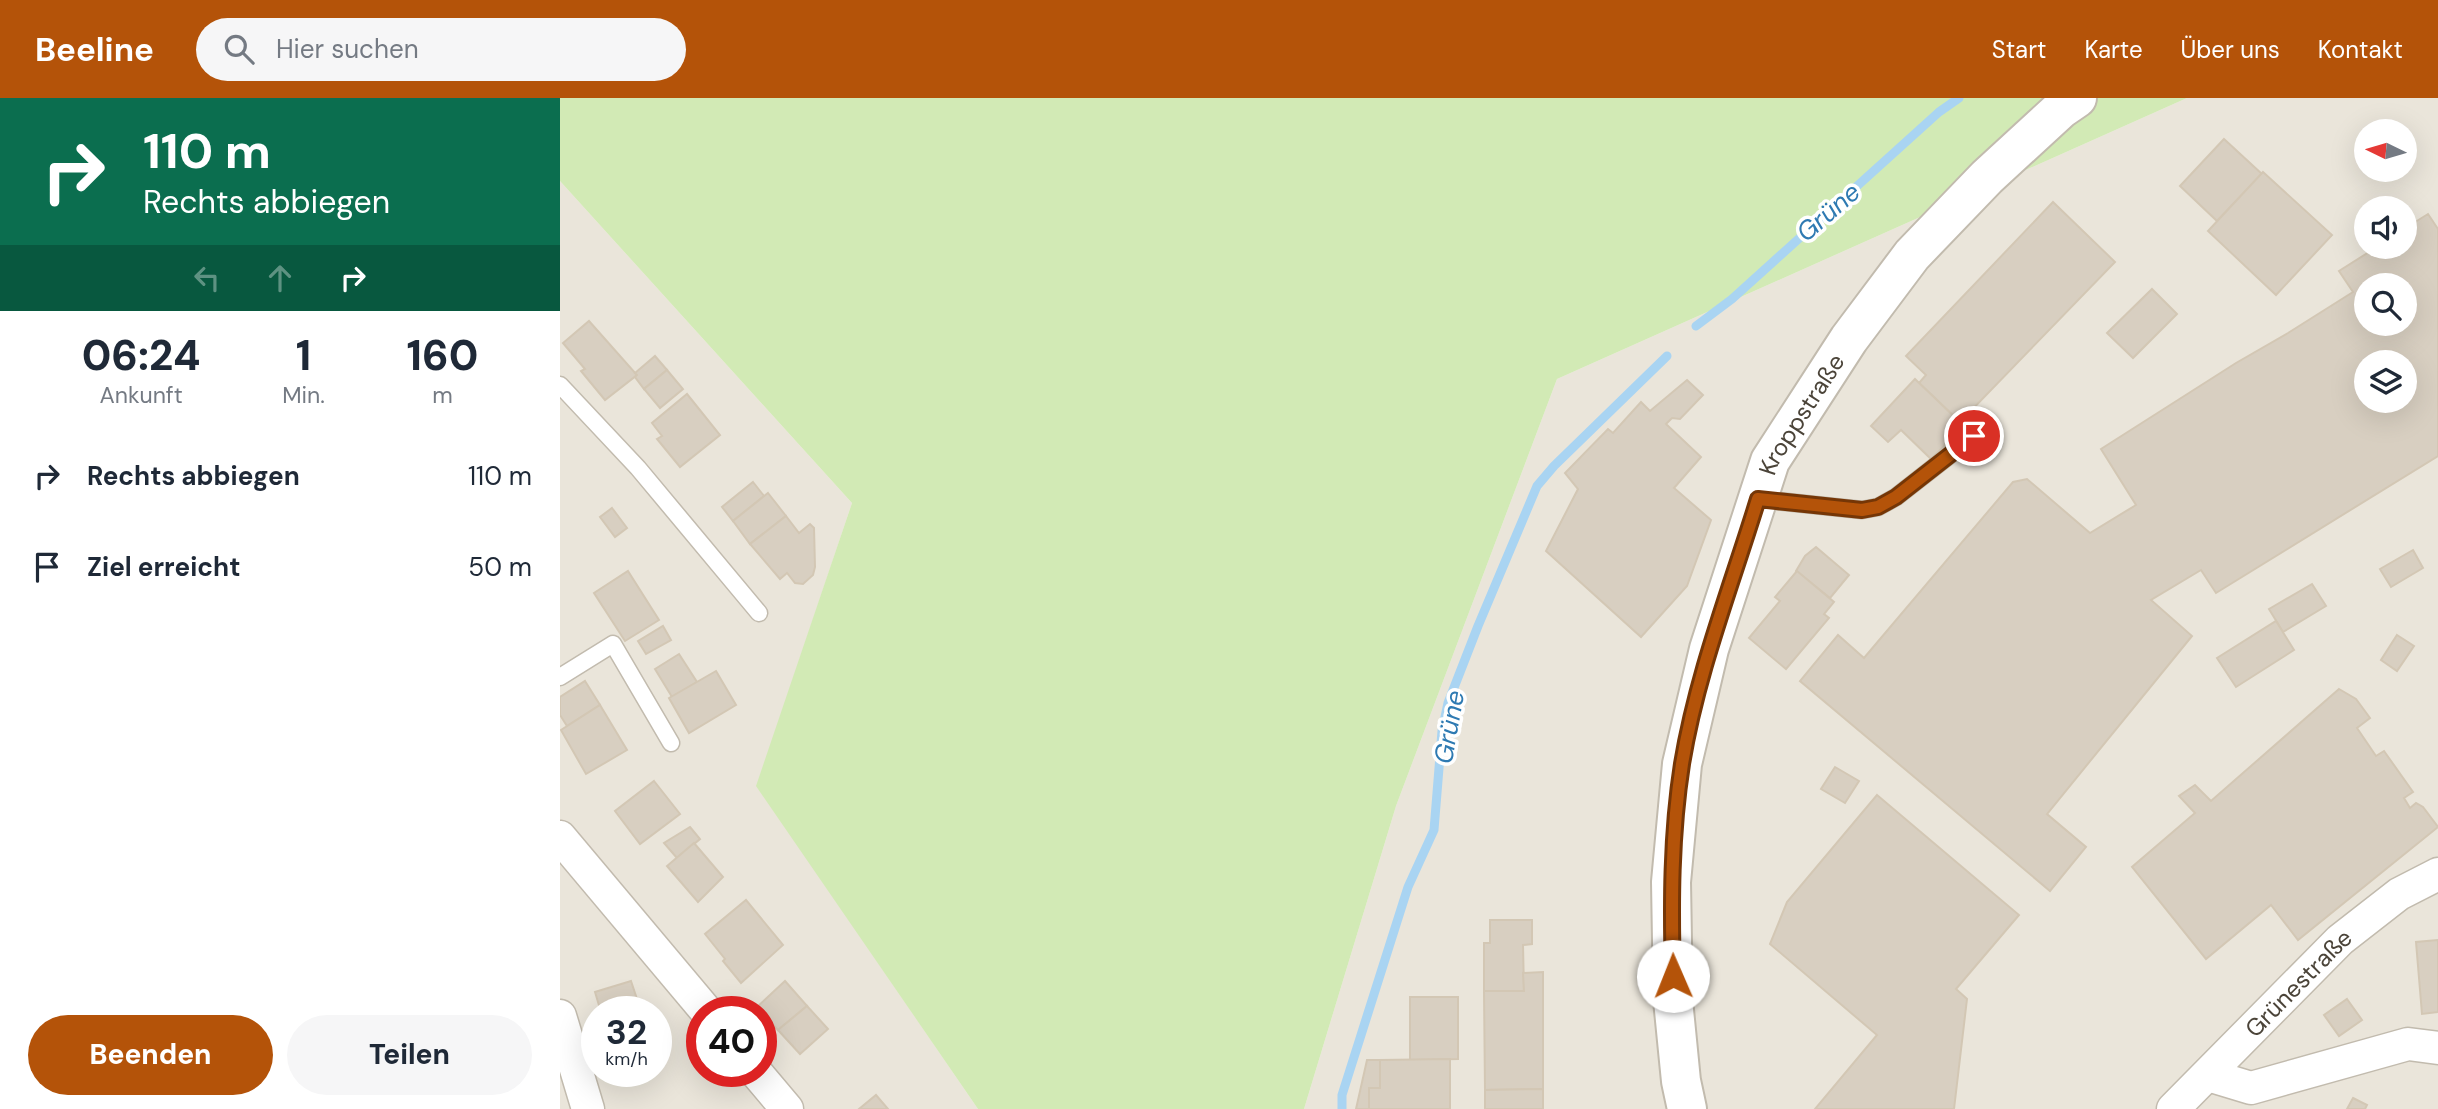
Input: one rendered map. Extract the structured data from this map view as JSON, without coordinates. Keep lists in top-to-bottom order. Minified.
{"streets":{"street":["Kroppstraße","Grünestraße"]},"water":["Grüne"],"north":"left","page":{"header":"Beeline","search":"Hier suchen","nav":["Start","Karte","Über uns","Kontakt"],"turn":["110 m","Rechts abbiegen"],"eta":["06:24","Ankunft","1","Min.","160","m"],"list":[{"name":"Rechts abbiegen","value":"110 m"},{"name":"Ziel erreicht","value":"50 m"}],"speed":"32 km/h","limit":"40","buttons":["Beenden","Teilen"]}}
